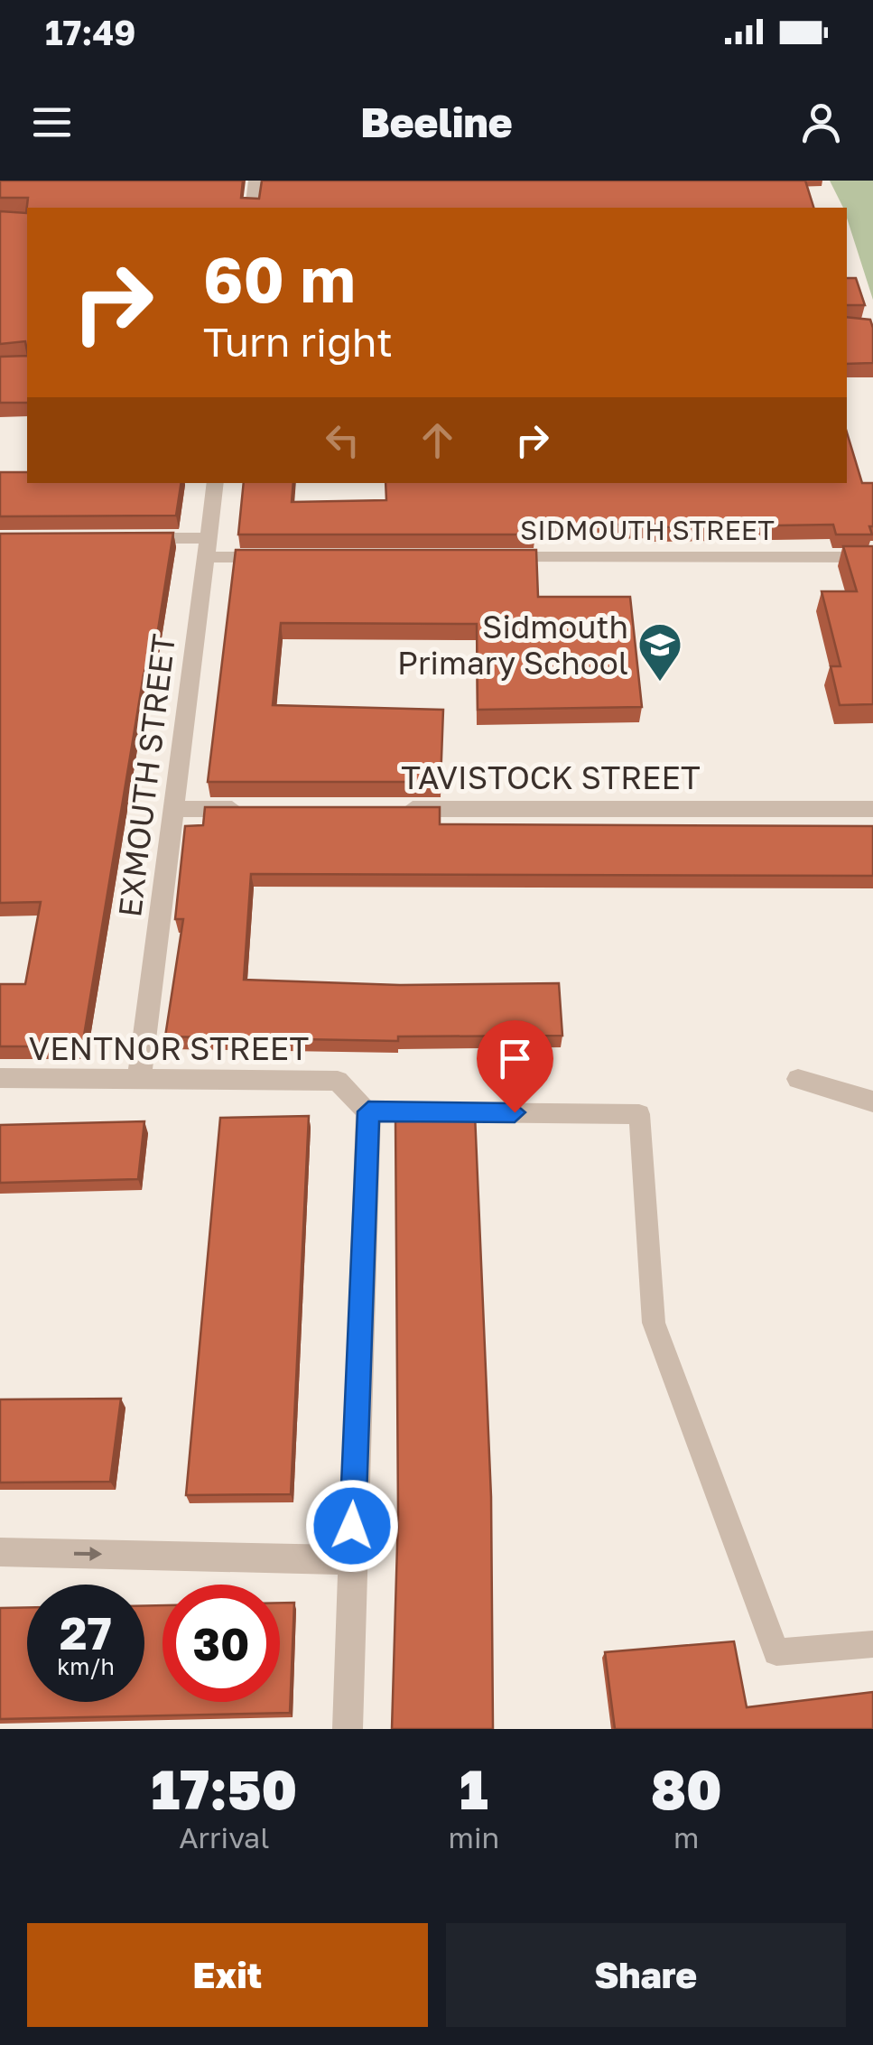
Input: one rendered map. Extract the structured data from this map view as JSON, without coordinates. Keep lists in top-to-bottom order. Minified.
{"streets":{"street":["SIDMOUTH STREET","EXMOUTH STREET","TAVISTOCK STREET","VENTNOR STREET"]},"crossings":[["EXMOUTH STREET","VENTNOR STREET"]],"places":{"school or university":["Sidmouth Primary School"]},"page":{"status":"17:49","header":"Beeline","turn":["60 m","Turn right"],"speed":"27 km/h","limit":"30","eta":["17:50","Arrival","1","min","80","m"],"buttons":["Exit","Share"]}}
